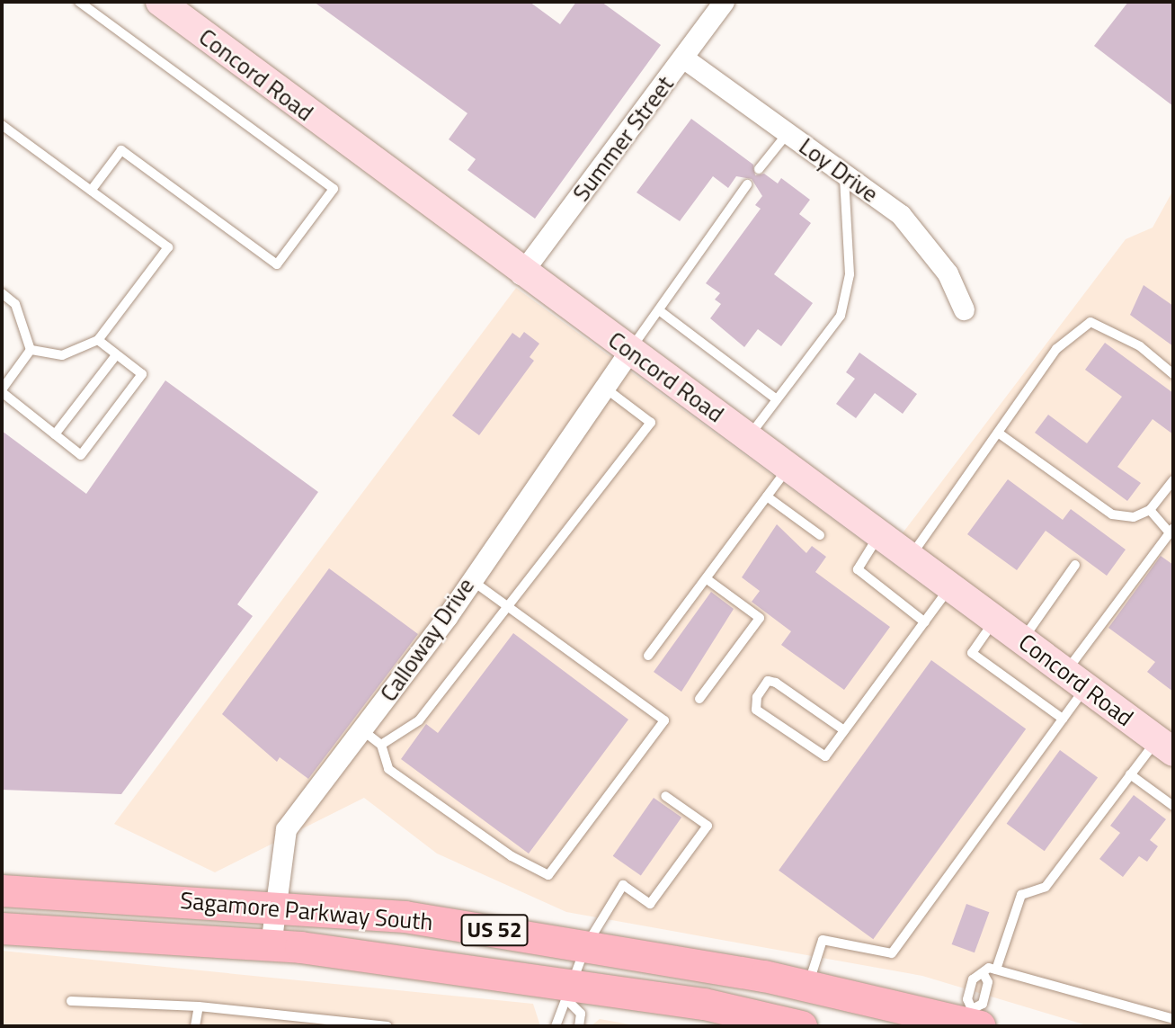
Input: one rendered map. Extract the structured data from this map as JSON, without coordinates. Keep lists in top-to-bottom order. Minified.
{"streets":{"main road":["Sagamore Parkway South","US 52"],"street":["Concord Road","Summer Street","Loy Drive","Calloway Drive"]},"crossings":[["Concord Road","Summer Street"],["Concord Road","Calloway Drive"],["Summer Street","Loy Drive"],["Calloway Drive","Sagamore Parkway South"]]}
